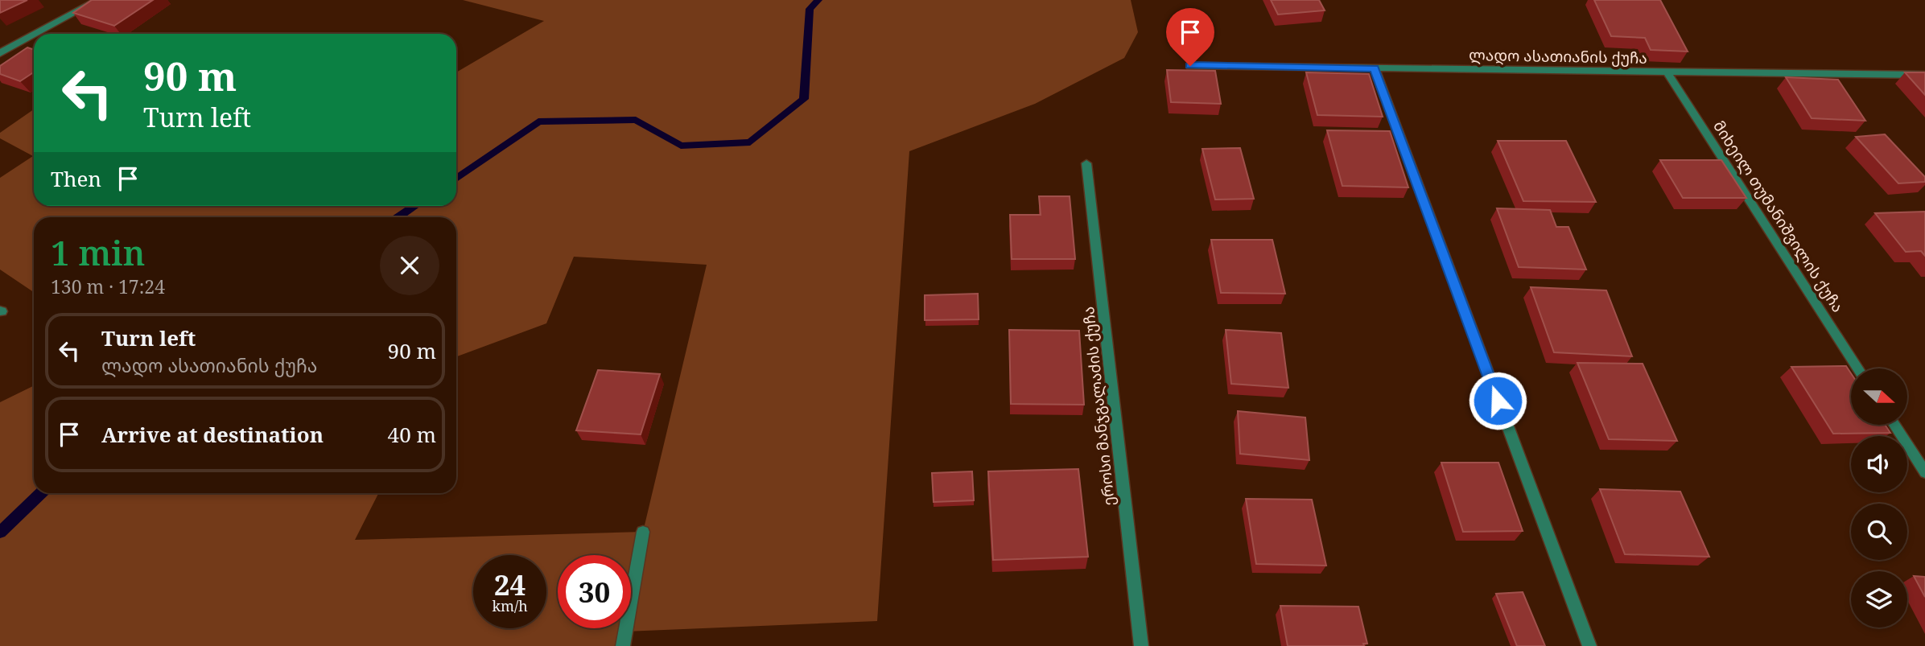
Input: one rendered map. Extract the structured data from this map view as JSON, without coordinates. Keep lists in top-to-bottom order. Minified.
{"streets":{"street":["ლადო ასათიანის ქუჩა","მიხეილ თუმანიშვილის ქუჩა","ეროსი მანჯგალაძის ქუჩა"]},"crossings":[["ლადო ასათიანის ქუჩა","მიხეილ თუმანიშვილის ქუჩა"]],"north":"right","page":{"turn":["90 m","Turn left"],"then":"Then","heading":["1 min","130 m · 17:24"],"list":[{"name":"Turn left","note":"ლადო ასათიანის ქუჩა","value":"90 m"},{"name":"Arrive at destination","value":"40 m"}],"speed":"24 km/h","limit":"30"}}
